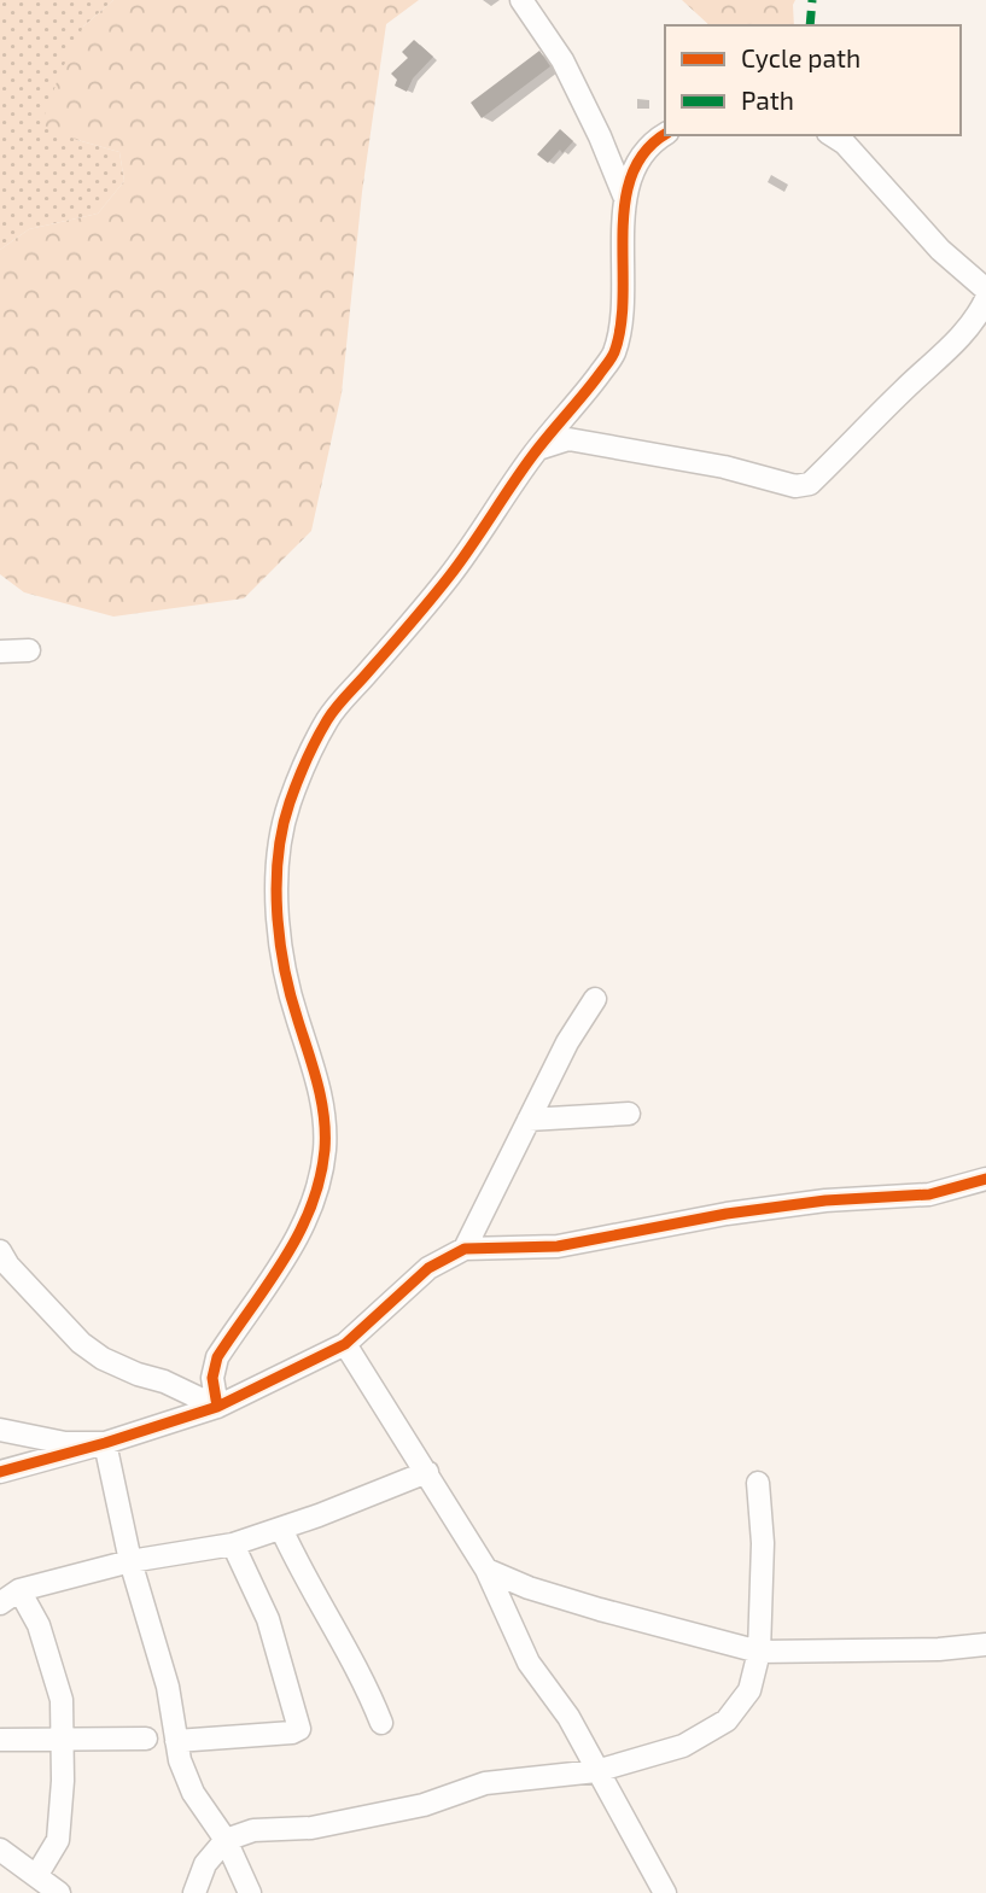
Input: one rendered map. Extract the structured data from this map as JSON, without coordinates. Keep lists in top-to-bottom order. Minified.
{"legend":["Cycle path","Path"]}
